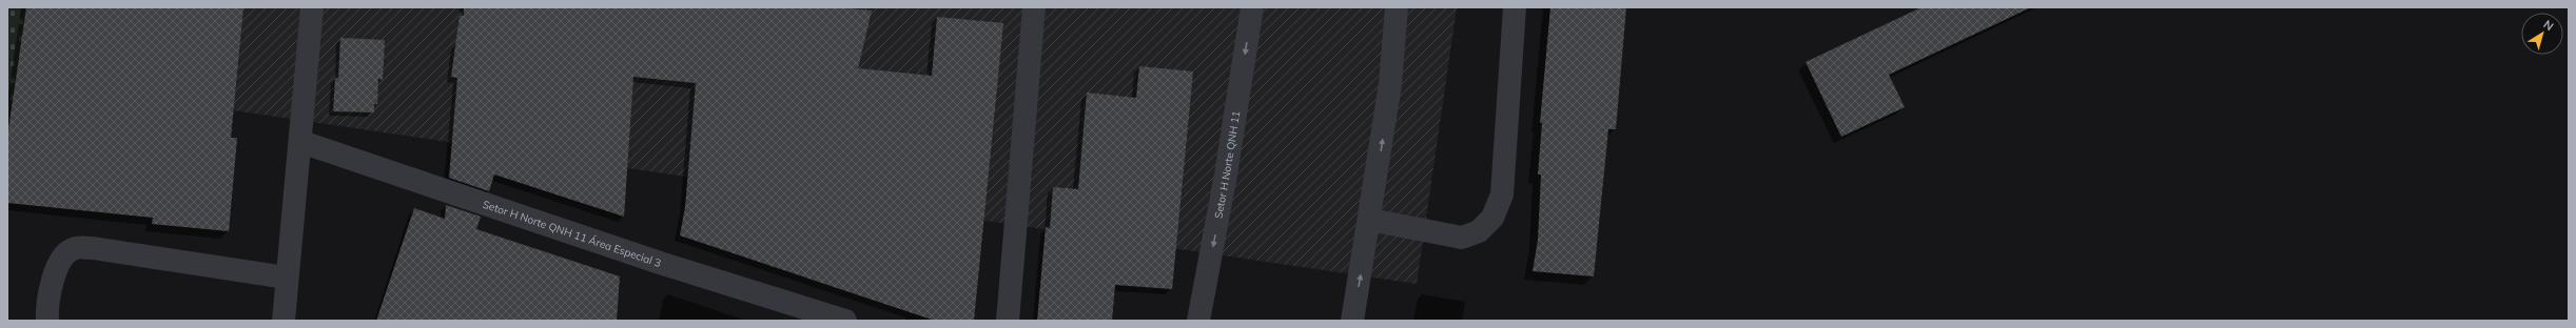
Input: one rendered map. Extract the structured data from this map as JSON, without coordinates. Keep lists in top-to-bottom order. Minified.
{"streets":{"street":["Setor H Norte QNH 11","Setor H Norte QNH 11 Área Especial 3"]},"north":"top right"}
